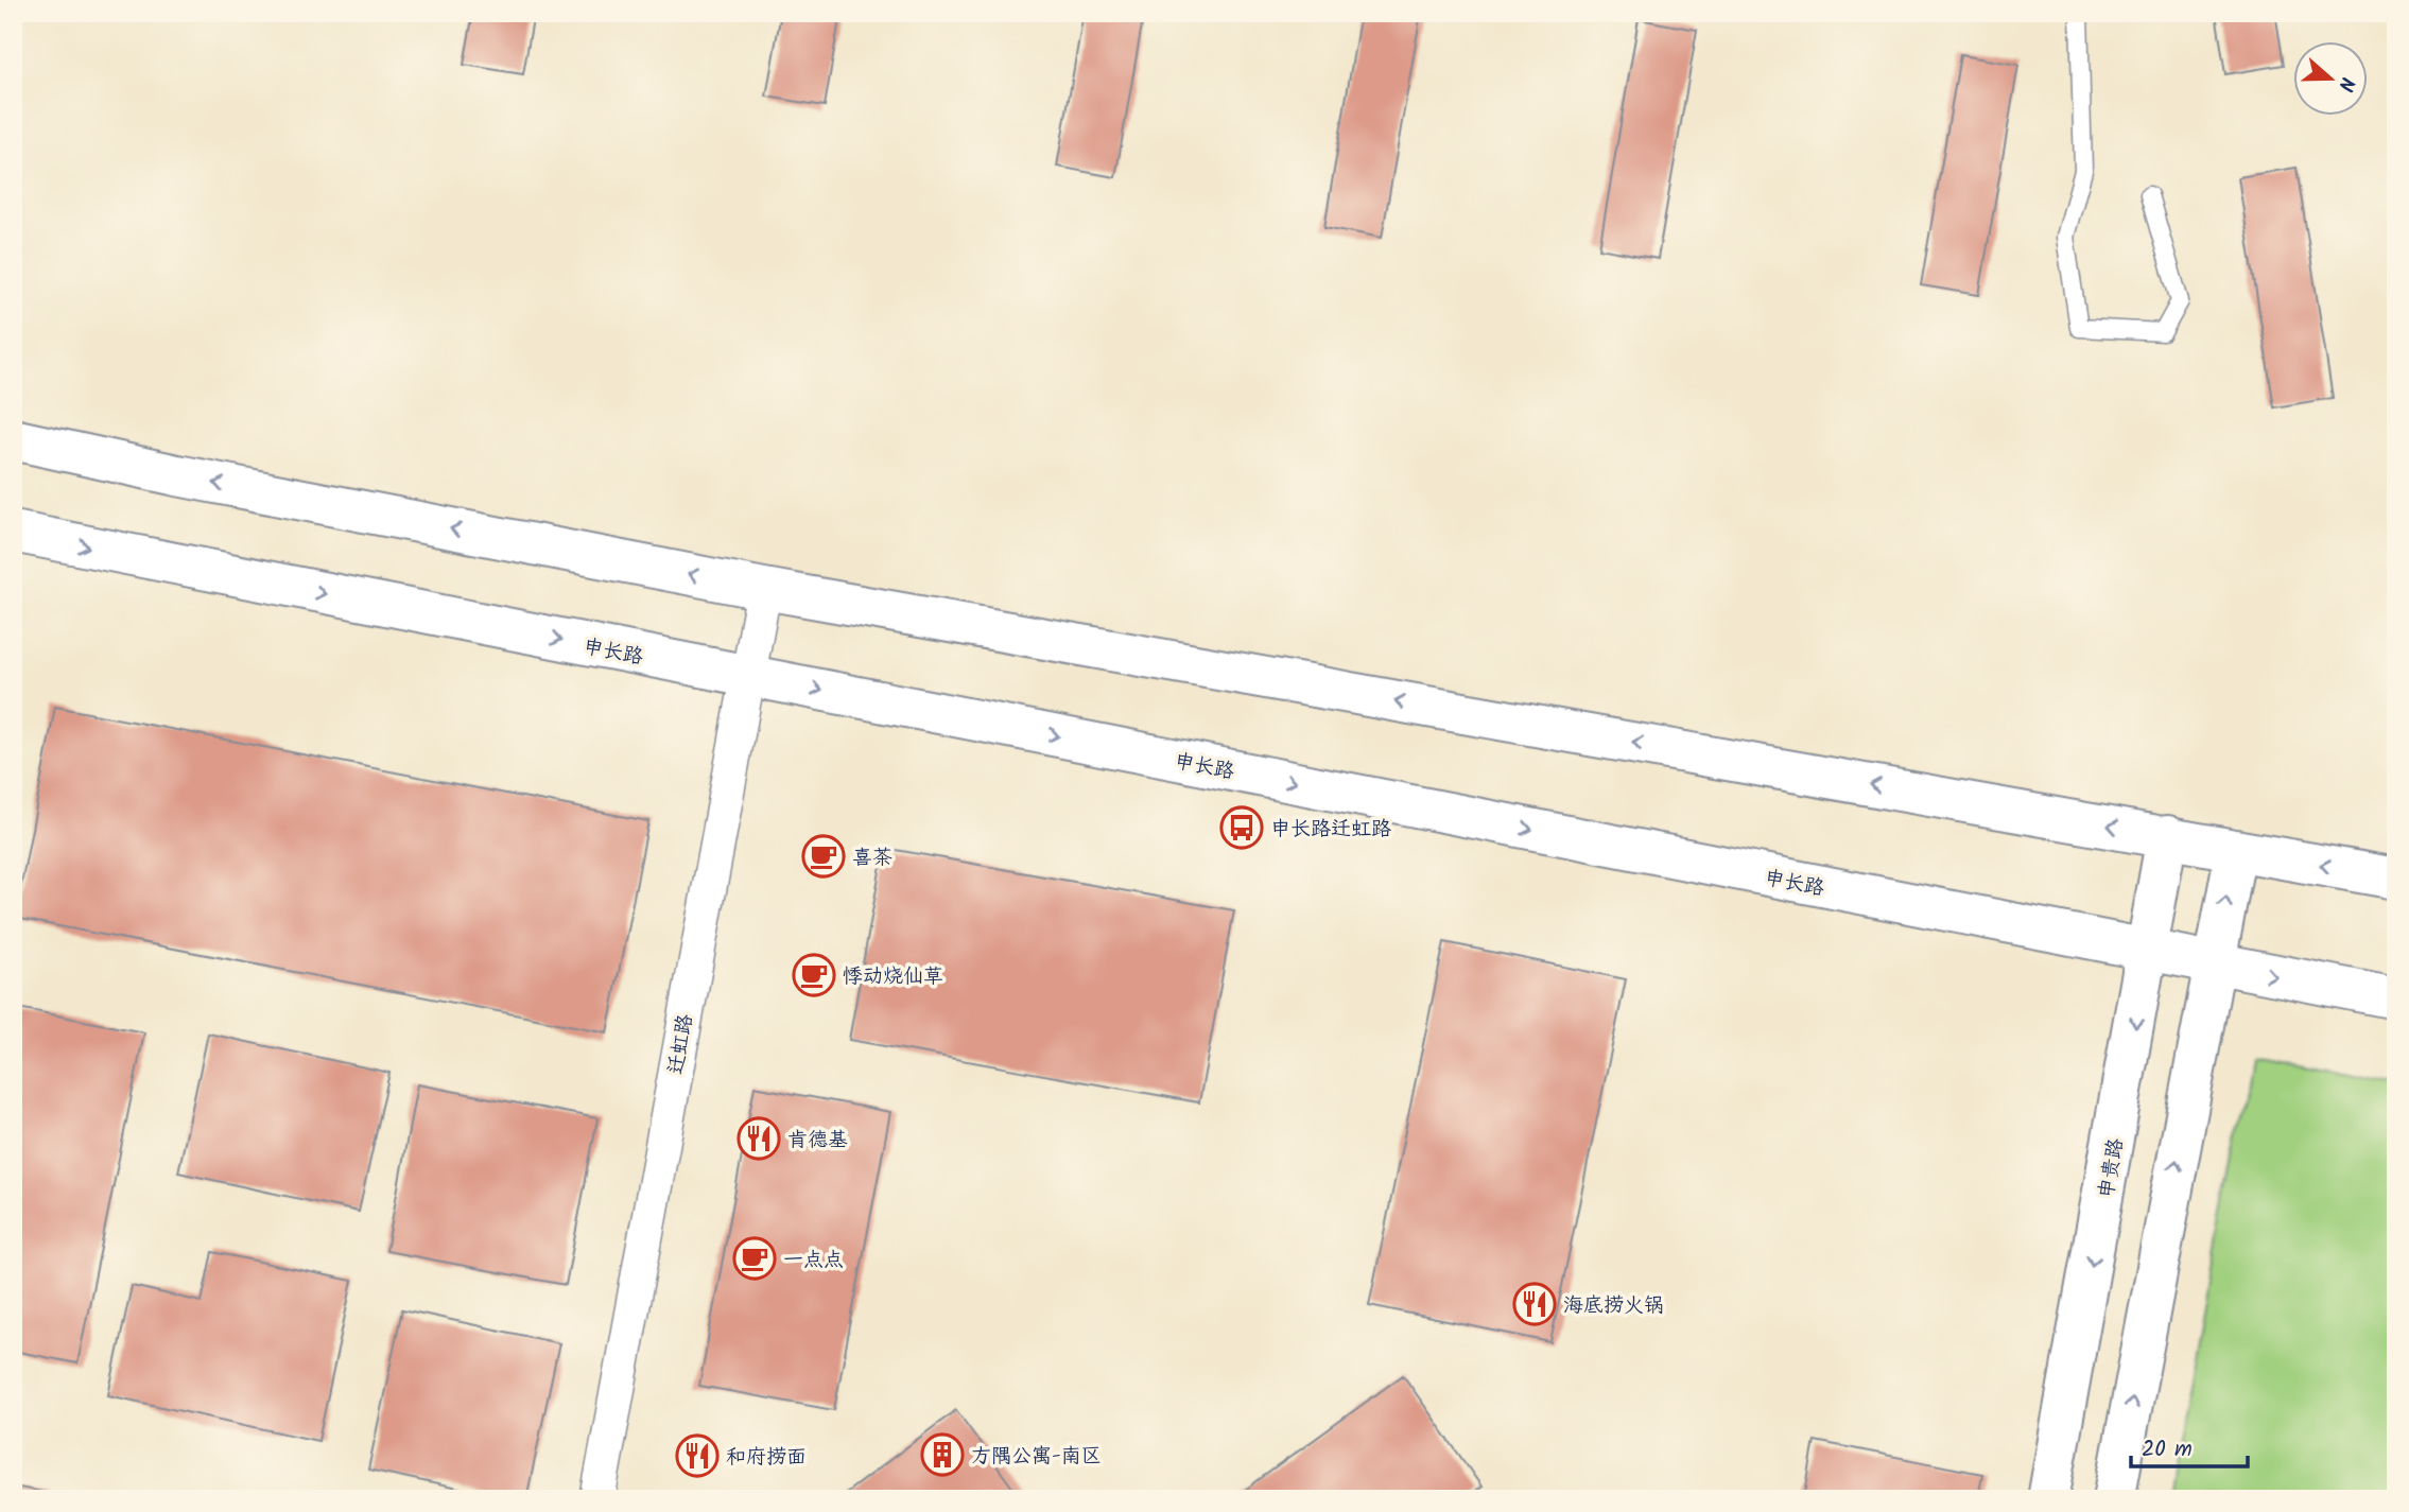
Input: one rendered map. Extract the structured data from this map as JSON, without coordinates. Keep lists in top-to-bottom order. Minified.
{"streets":{"main road":["申长路","申贵路"],"street":["迁虹路"]},"crossings":[["申长路","迁虹路"],["申长路","申贵路"]],"places":{"bus stop":["申长路迁虹路"],"cafe":["喜茶","悸动烧仙草","一点点"],"restaurant":["肯德基","海底捞火锅","和府捞面"],"building":["方隅公寓-南区"]},"scale_bar":"20 m","north":"right"}
